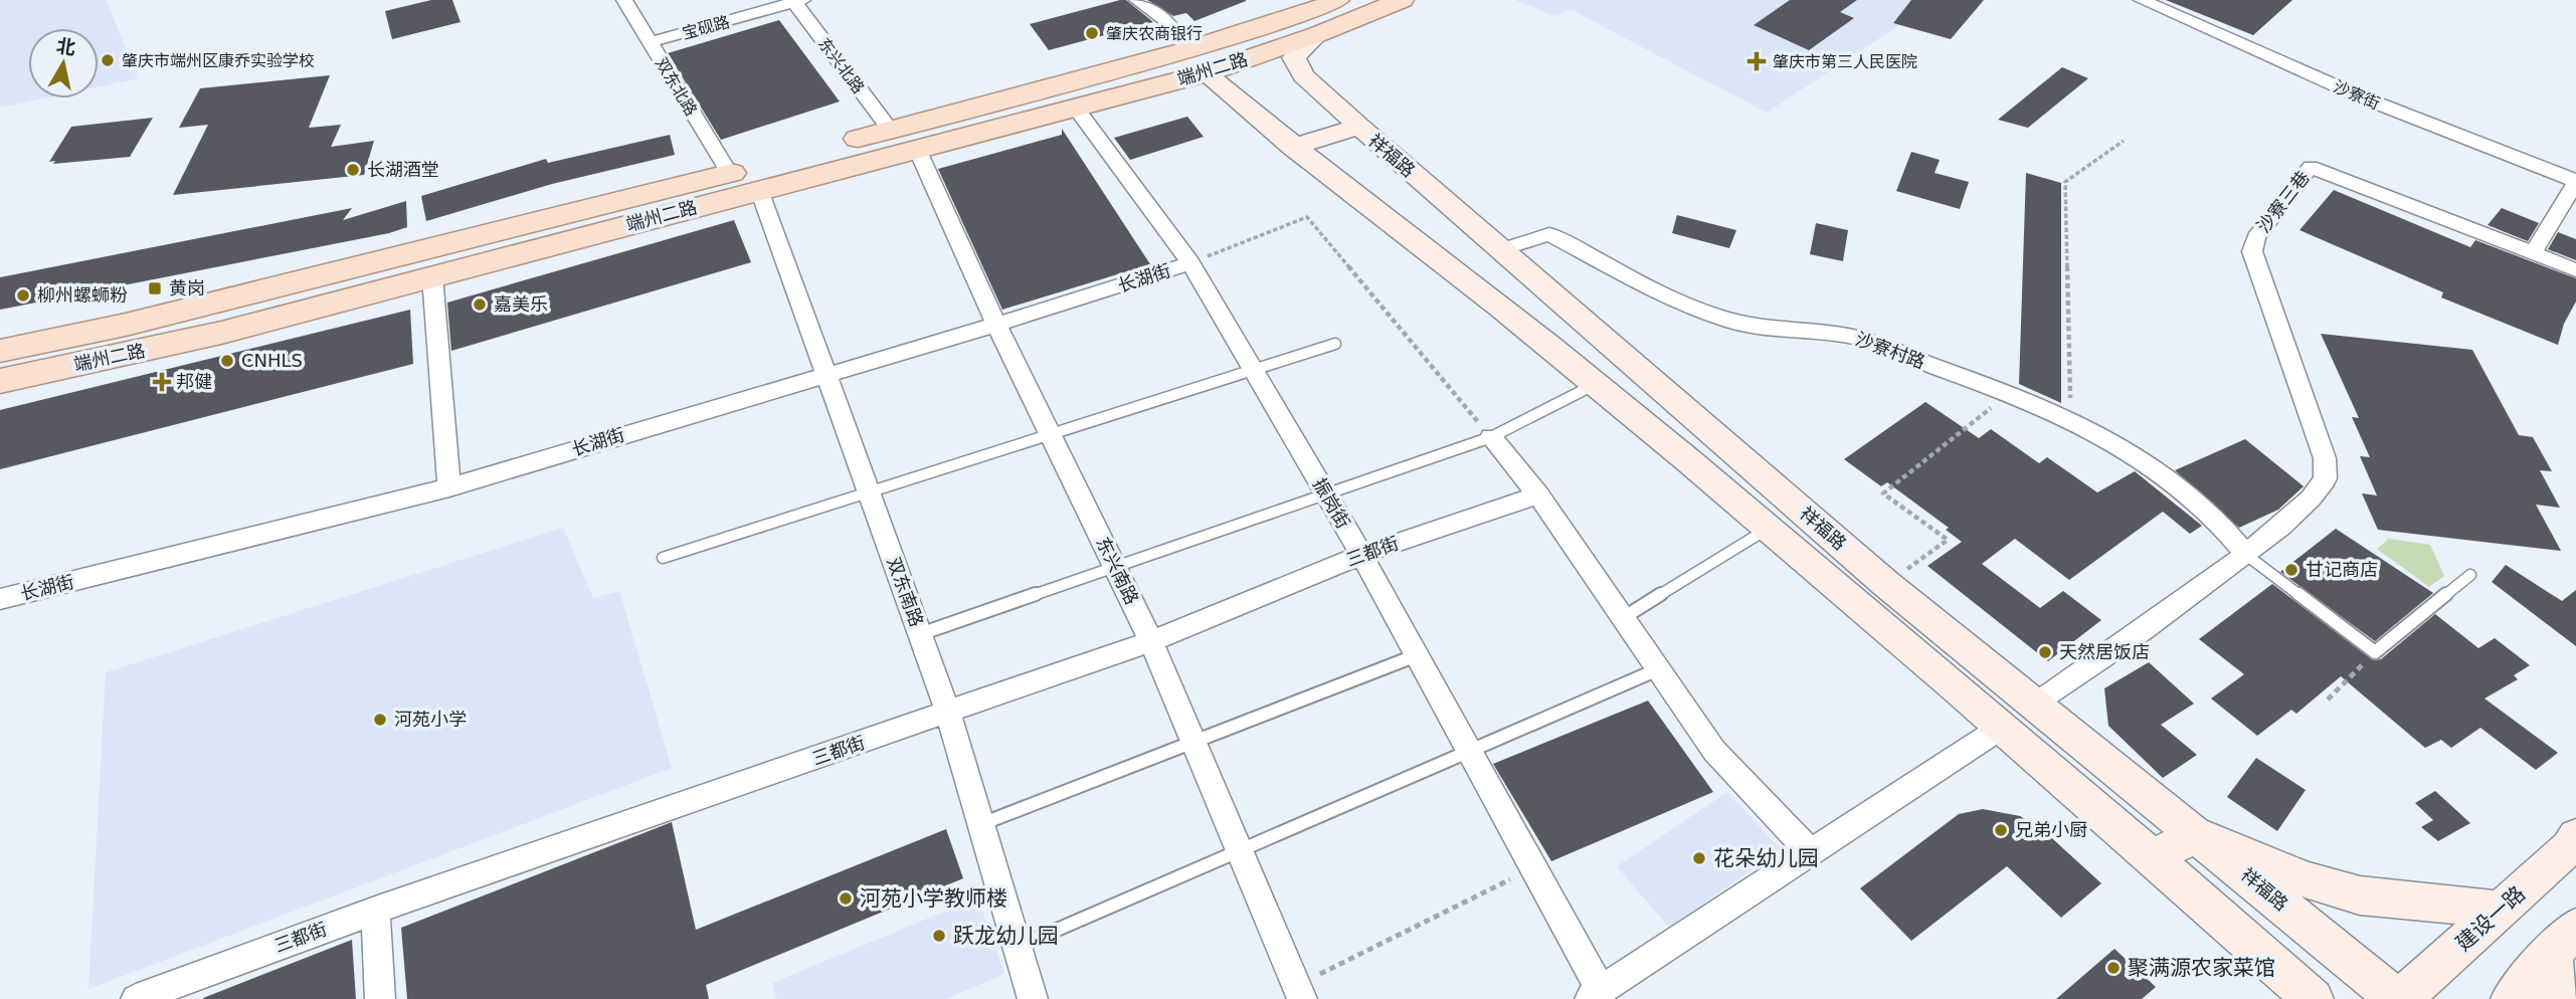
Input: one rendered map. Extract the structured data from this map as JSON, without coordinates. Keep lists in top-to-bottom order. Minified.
{"streets":{"main road":["端州二路"],"street":["宝砚路","东兴北路","双东北路","沙寮街","祥福路","沙寮三巷","长湖街","沙寮村路","振岗街","三都街","东兴南路","双东南路","建设一路"]},"crossings":[["宝砚路","东兴北路"],["宝砚路","双东北路"],["东兴北路","端州二路"],["端州二路","双东北路"],["端州二路","祥福路"],["端州二路","振岗街"],["端州二路","东兴南路"],["端州二路","双东南路"],["祥福路","沙寮村路"],["祥福路","建设一路"],["沙寮三巷","沙寮村路"],["长湖街","振岗街"],["长湖街","东兴南路"],["长湖街","双东南路"],["振岗街","三都街"],["三都街","东兴南路"],["三都街","双东南路"]],"places":{"other":["肇庆农商银行","肇庆市端州区康乔实验学校","长湖酒堂","柳州螺蛳粉","嘉美乐","CNHLS","甘记商店","天然居饭店","河苑小学","兄弟小厨","花朵幼儿园","河苑小学教师楼","跃龙幼儿园","聚满源农家菜馆"],"health":["肇庆市第三人民医院","邦健"],"transit":["黄岗"]},"north":"top"}
